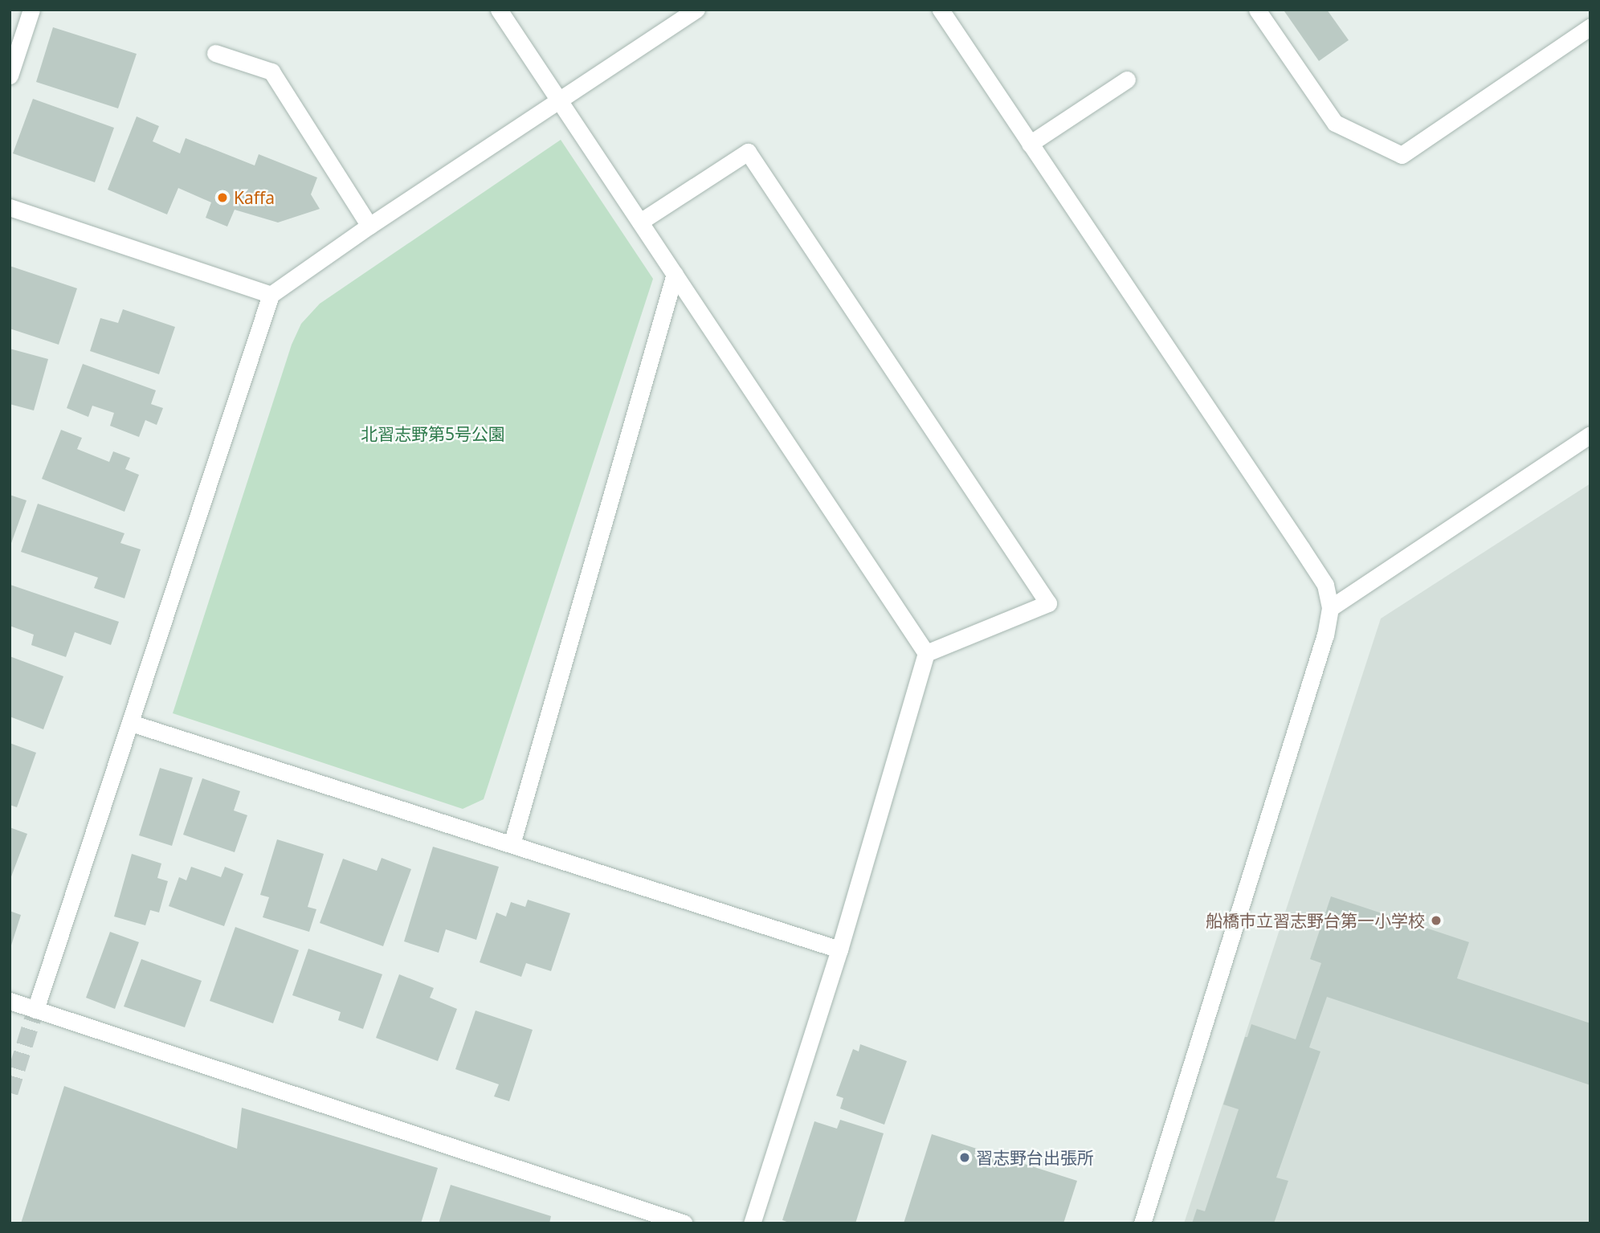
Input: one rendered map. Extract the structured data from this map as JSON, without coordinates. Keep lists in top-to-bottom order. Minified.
{"parks":["北習志野第5号公園"],"places":["Kaffa","船橋市立習志野台第一小学校","習志野台出張所"]}
